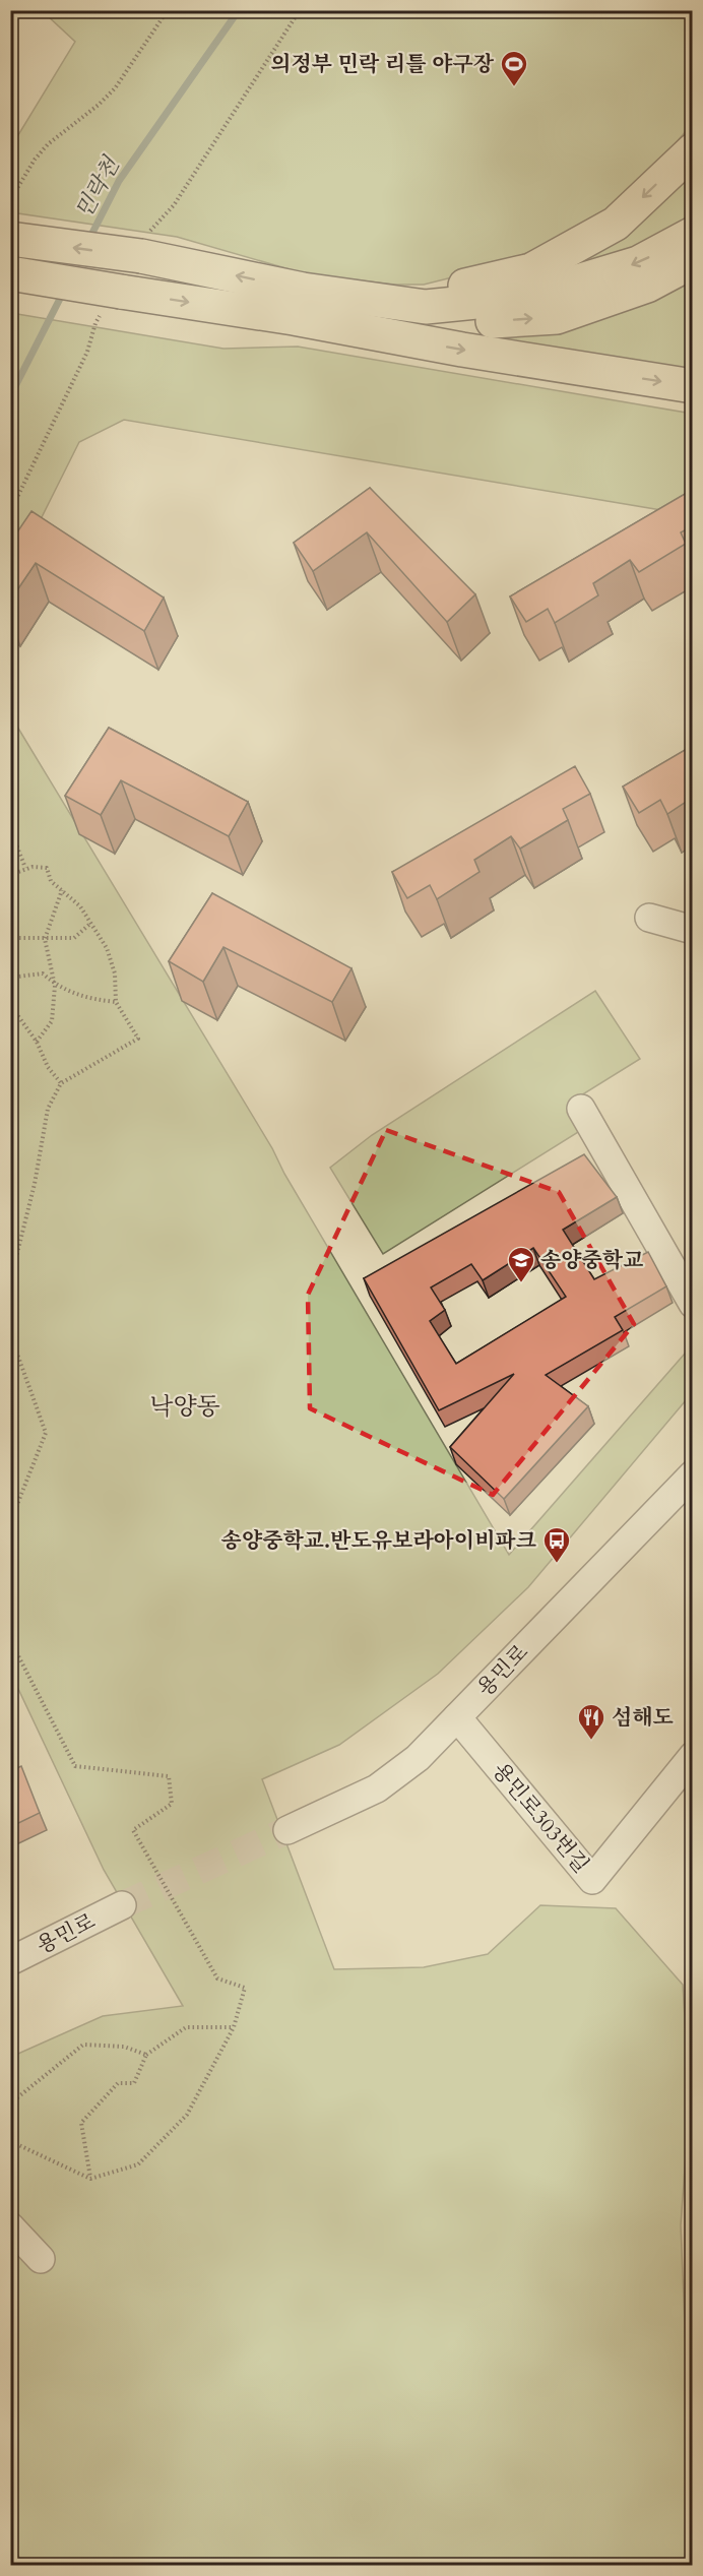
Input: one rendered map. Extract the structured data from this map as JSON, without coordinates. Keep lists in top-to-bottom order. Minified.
{"streets":{"street":["용민로","용민로303번길"]},"crossings":[["용민로","용민로303번길"]],"districts":["낙양동"],"water":["민락천"],"places":{"sports":["의정부 민락 리틀 야구장"],"school or university":["송양중학교"],"bus stop":["송양중학교.반도유보라아이비파크"],"restaurant":["섬해도"]}}
